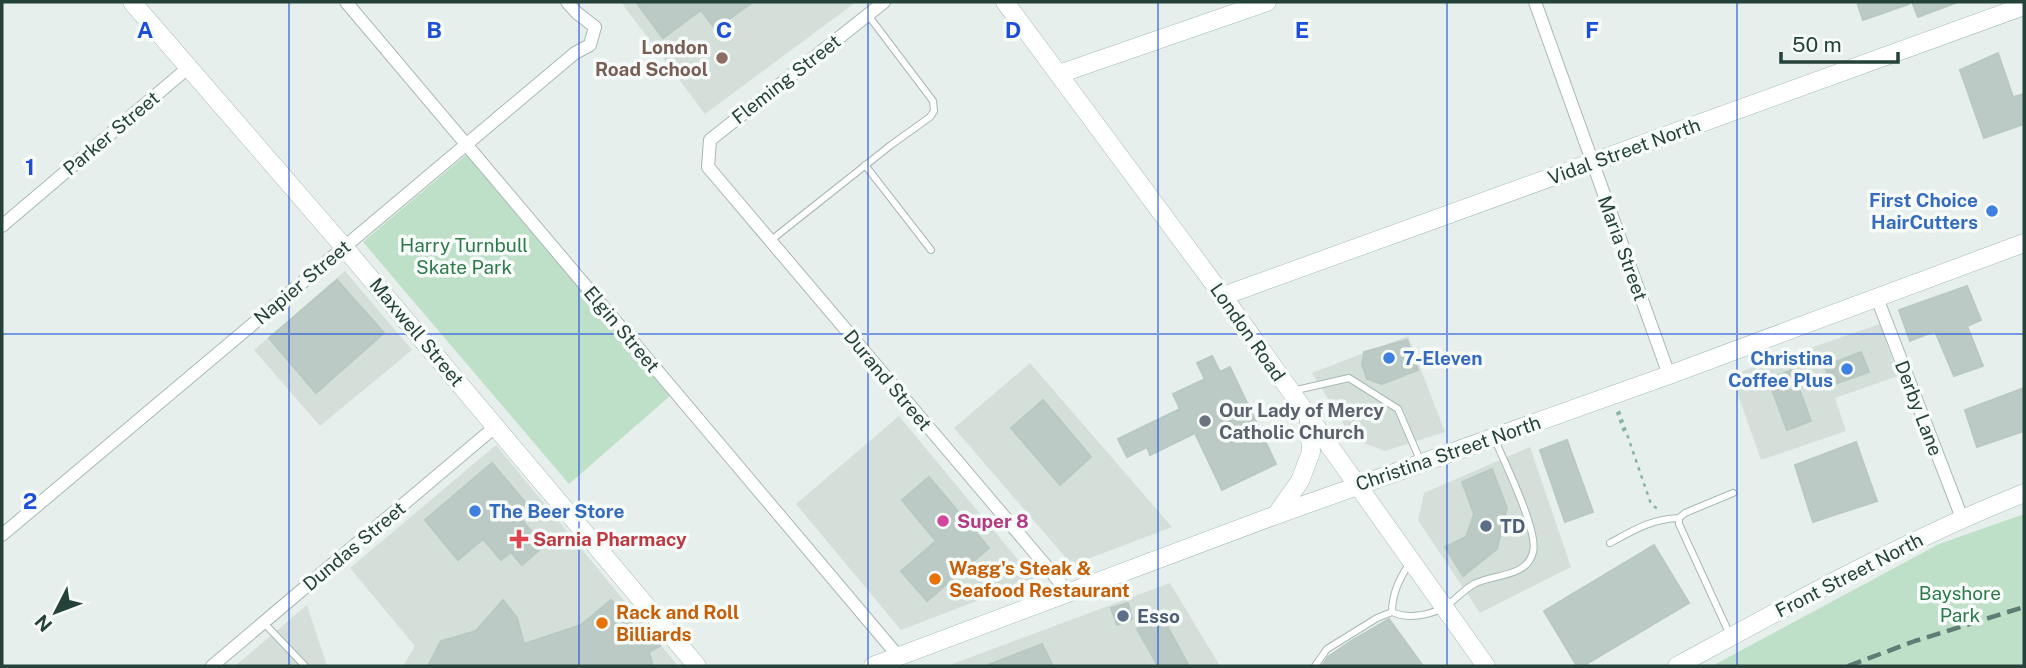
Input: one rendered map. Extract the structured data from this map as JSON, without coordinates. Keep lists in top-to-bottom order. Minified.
{"streets":{"main road":["Vidal Street North","Maxwell Street","London Road","Christina Street North","Front Street North"],"street":["Fleming Street","Parker Street","Maria Street","Napier Street","Elgin Street","Durand Street","Derby Lane","Dundas Street"]},"crossings":[["Fleming Street","Durand Street"],["Parker Street","Maxwell Street"],["Vidal Street North","Maria Street"],["Vidal Street North","London Road"],["Maria Street","Christina Street North"],["Napier Street","Elgin Street"],["Napier Street","Maxwell Street"],["Elgin Street","Christina Street North"],["Maxwell Street","Dundas Street"],["London Road","Christina Street North"],["Durand Street","Christina Street North"],["Derby Lane","Christina Street North"],["Derby Lane","Front Street North"]],"parks":["Harry Turnbull Skate Park","Bayshore Park"],"places":{"other":["London Road School","First Choice HairCutters","7-Eleven","Christina Coffee Plus","Our Lady of Mercy Catholic Church","The Beer Store","Super 8","TD","Wagg's Steak & Seafood Restaurant","Esso","Rack and Roll Billiards"],"health":["Sarnia Pharmacy"]},"scale_bar":"50 m","north":"bottom left","grid":{"columns":["A","B","C","D","E","F"],"rows":["1","2"]}}
